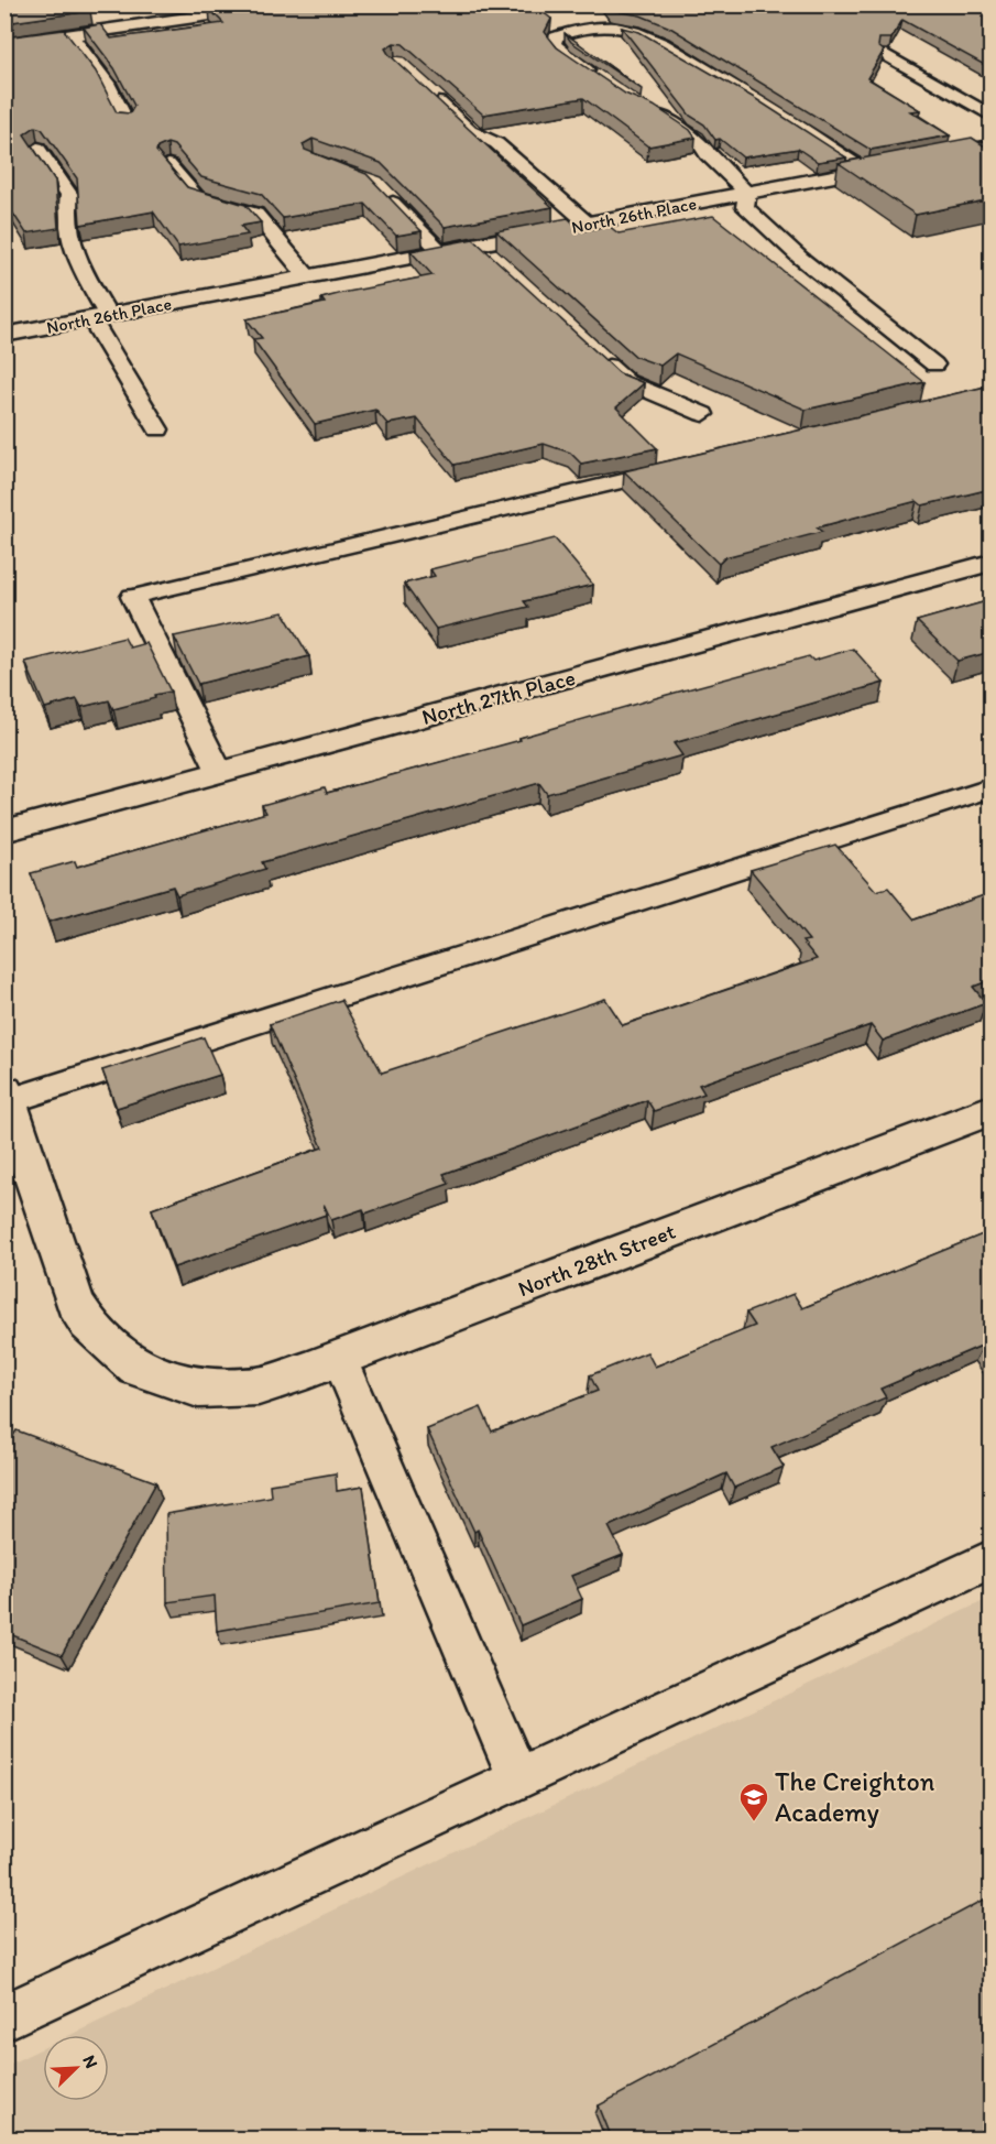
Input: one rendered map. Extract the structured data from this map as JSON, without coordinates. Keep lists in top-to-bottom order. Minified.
{"streets":{"street":["North 26th Place","North 27th Place","North 28th Street"]},"places":{"school or university":["The Creighton Academy"]},"north":"top right"}
